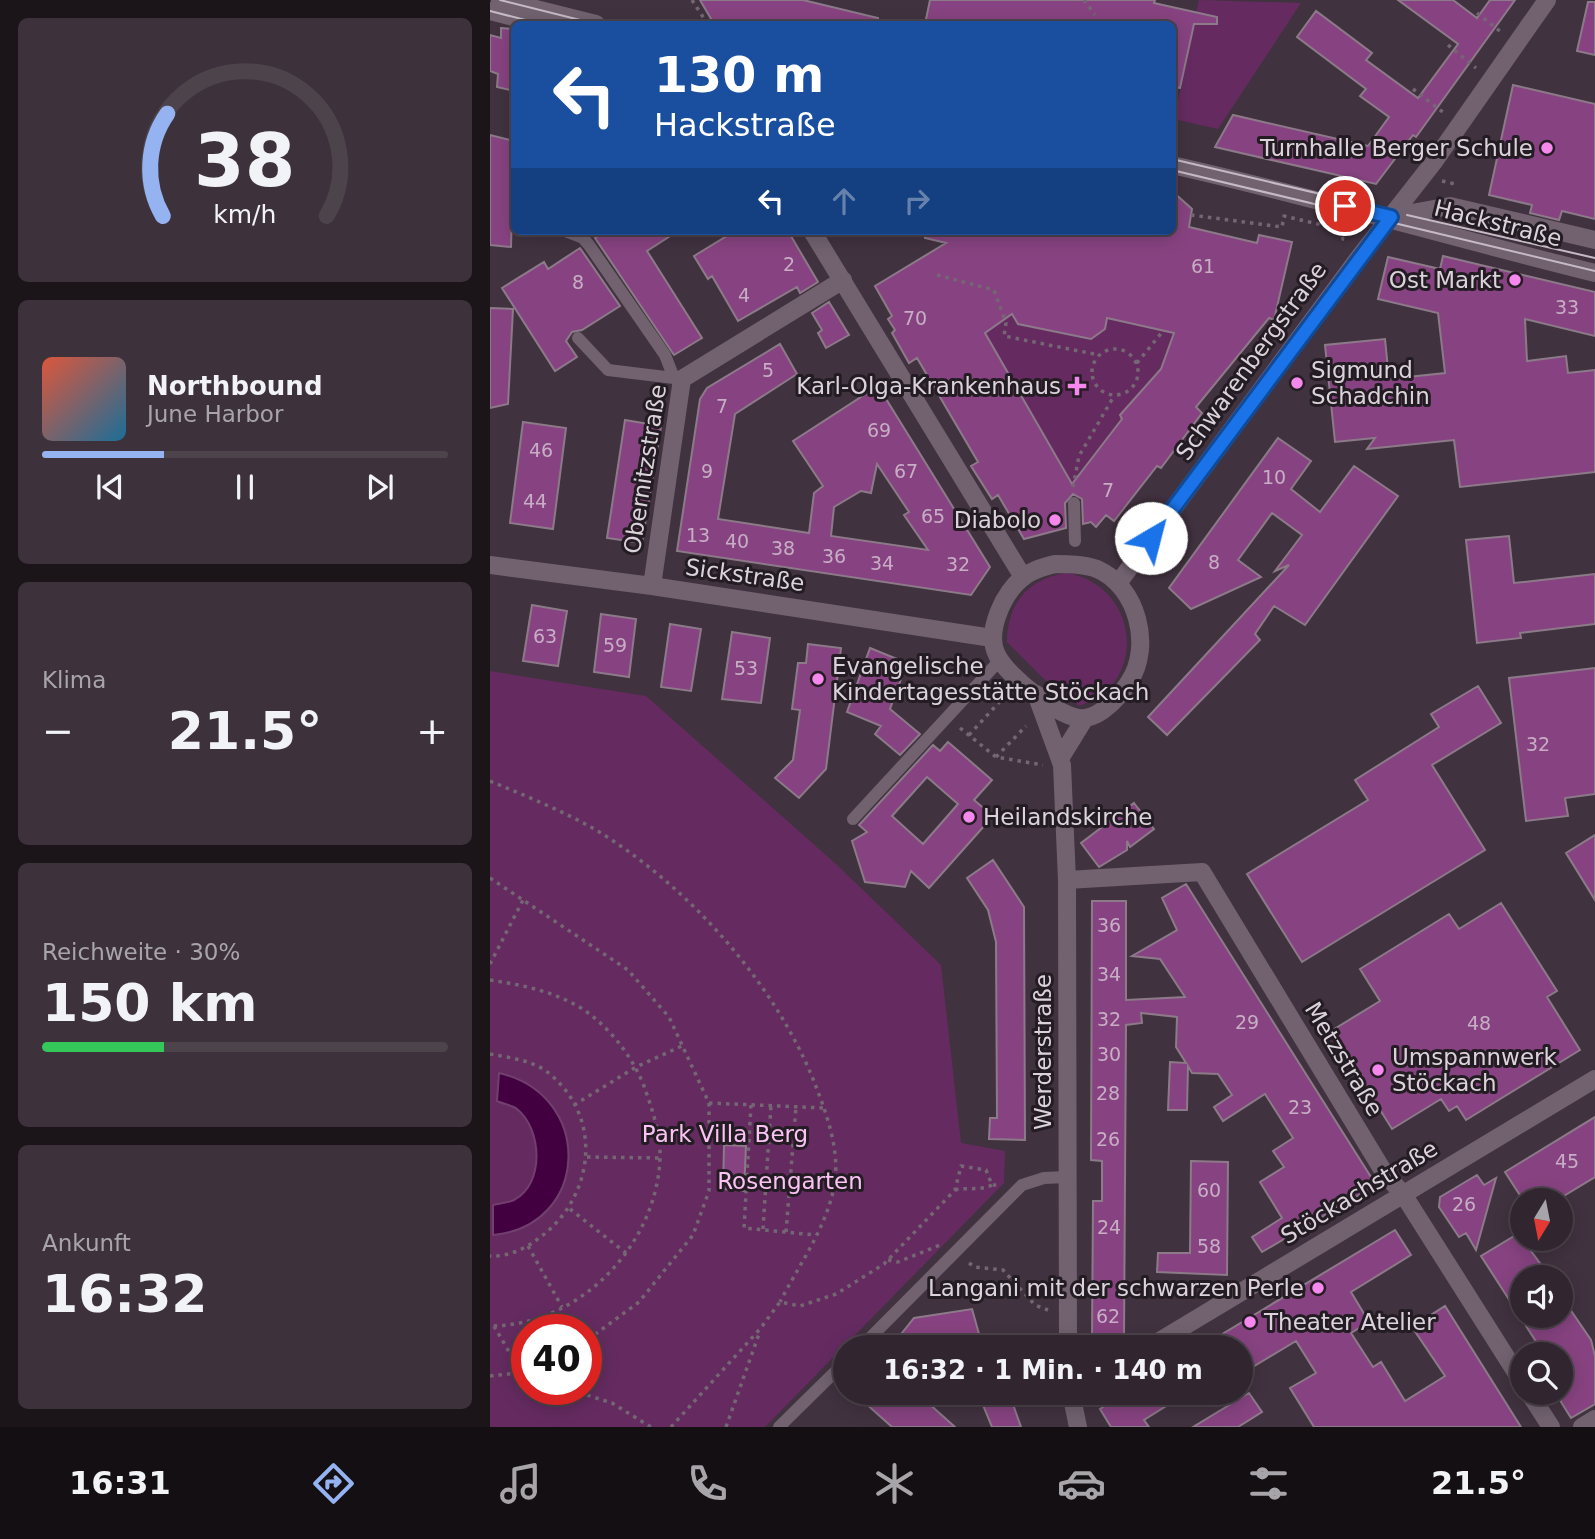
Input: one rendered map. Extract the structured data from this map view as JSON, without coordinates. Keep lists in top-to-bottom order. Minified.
{"streets":{"street":["Hackstraße","Schwarenbergstraße","Obernitzstraße","Sickstraße","Werderstraße","Metzstraße","Stöckachstraße"]},"crossings":[["Hackstraße","Schwarenbergstraße"],["Schwarenbergstraße","Sickstraße"],["Obernitzstraße","Sickstraße"],["Werderstraße","Metzstraße"],["Metzstraße","Stöckachstraße"]],"parks":["Park Villa Berg","Rosengarten"],"places":{"other":["Turnhalle Berger Schule","Ost Markt","Sigmund Schadchin","Diabolo","Evangelische Kindertagesstätte Stöckach","Heilandskirche","Umspannwerk Stöckach","Langani mit der schwarzen Perle","Theater Atelier"],"health":["Karl-Olga-Krankenhaus"]},"house_numbers":["2","61","8","4","33","70","5","7","69","46","9","67","10","7","44","65","13","40","38","36","8","34","32","63","59","53","32","36","34","32","29","48","30","28","23","26","45","60","26","24","58","62"],"north":"bottom","page":{"turn":["130 m","Hackstraße"],"song":["Northbound","June Harbor"],"tile":["Klima",["Reichweite · 30%","150 km"],["Ankunft","16:32"]],"heat":["−","21.5°","+"],"limit":"40","trip":"16:32 · 1 Min. · 140 m","tabs":["16:31","21.5°"],"gauge":["38","km/h"]}}
